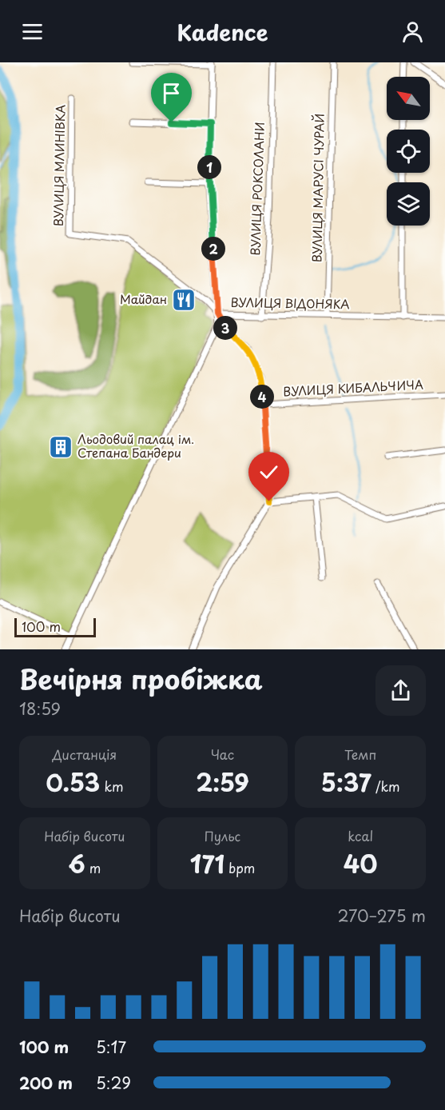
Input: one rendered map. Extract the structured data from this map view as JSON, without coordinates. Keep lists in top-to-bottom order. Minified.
{"streets":{"street":["ВУЛИЦЯ МЛИНІВКА","ВУЛИЦЯ МАРУСІ ЧУРАЙ","ВУЛИЦЯ РОКСОЛАНИ","ВУЛИЦЯ ВІДОНЯКА","ВУЛИЦЯ КИБАЛЬЧИЧА"]},"crossings":[["ВУЛИЦЯ МЛИНІВКА","ВУЛИЦЯ ВІДОНЯКА"],["ВУЛИЦЯ МАРУСІ ЧУРАЙ","ВУЛИЦЯ ВІДОНЯКА"],["ВУЛИЦЯ РОКСОЛАНИ","ВУЛИЦЯ ВІДОНЯКА"]],"places":{"restaurant":["Майдан"],"building":["Льодовий палац ім. Степана Бандери"]},"scale_bar":"100 m","north":"top left","page":{"header":"Kadence","pins":["1","2","3","4"],"scale":"100 m","heading":["Вечірня пробіжка","18:59"],"stats":[["Дистанція","0.53 km"],["Час","2:59"],["Темп","5:37 /km"],["Набір висоти","6 m"],["Пульс","171 bpm"],["kcal","40"]],"chart":["Набір висоти","270–275 m"],"list":[{"name":"100 m","note":"5:17"},{"name":"200 m","note":"5:29"}]}}
